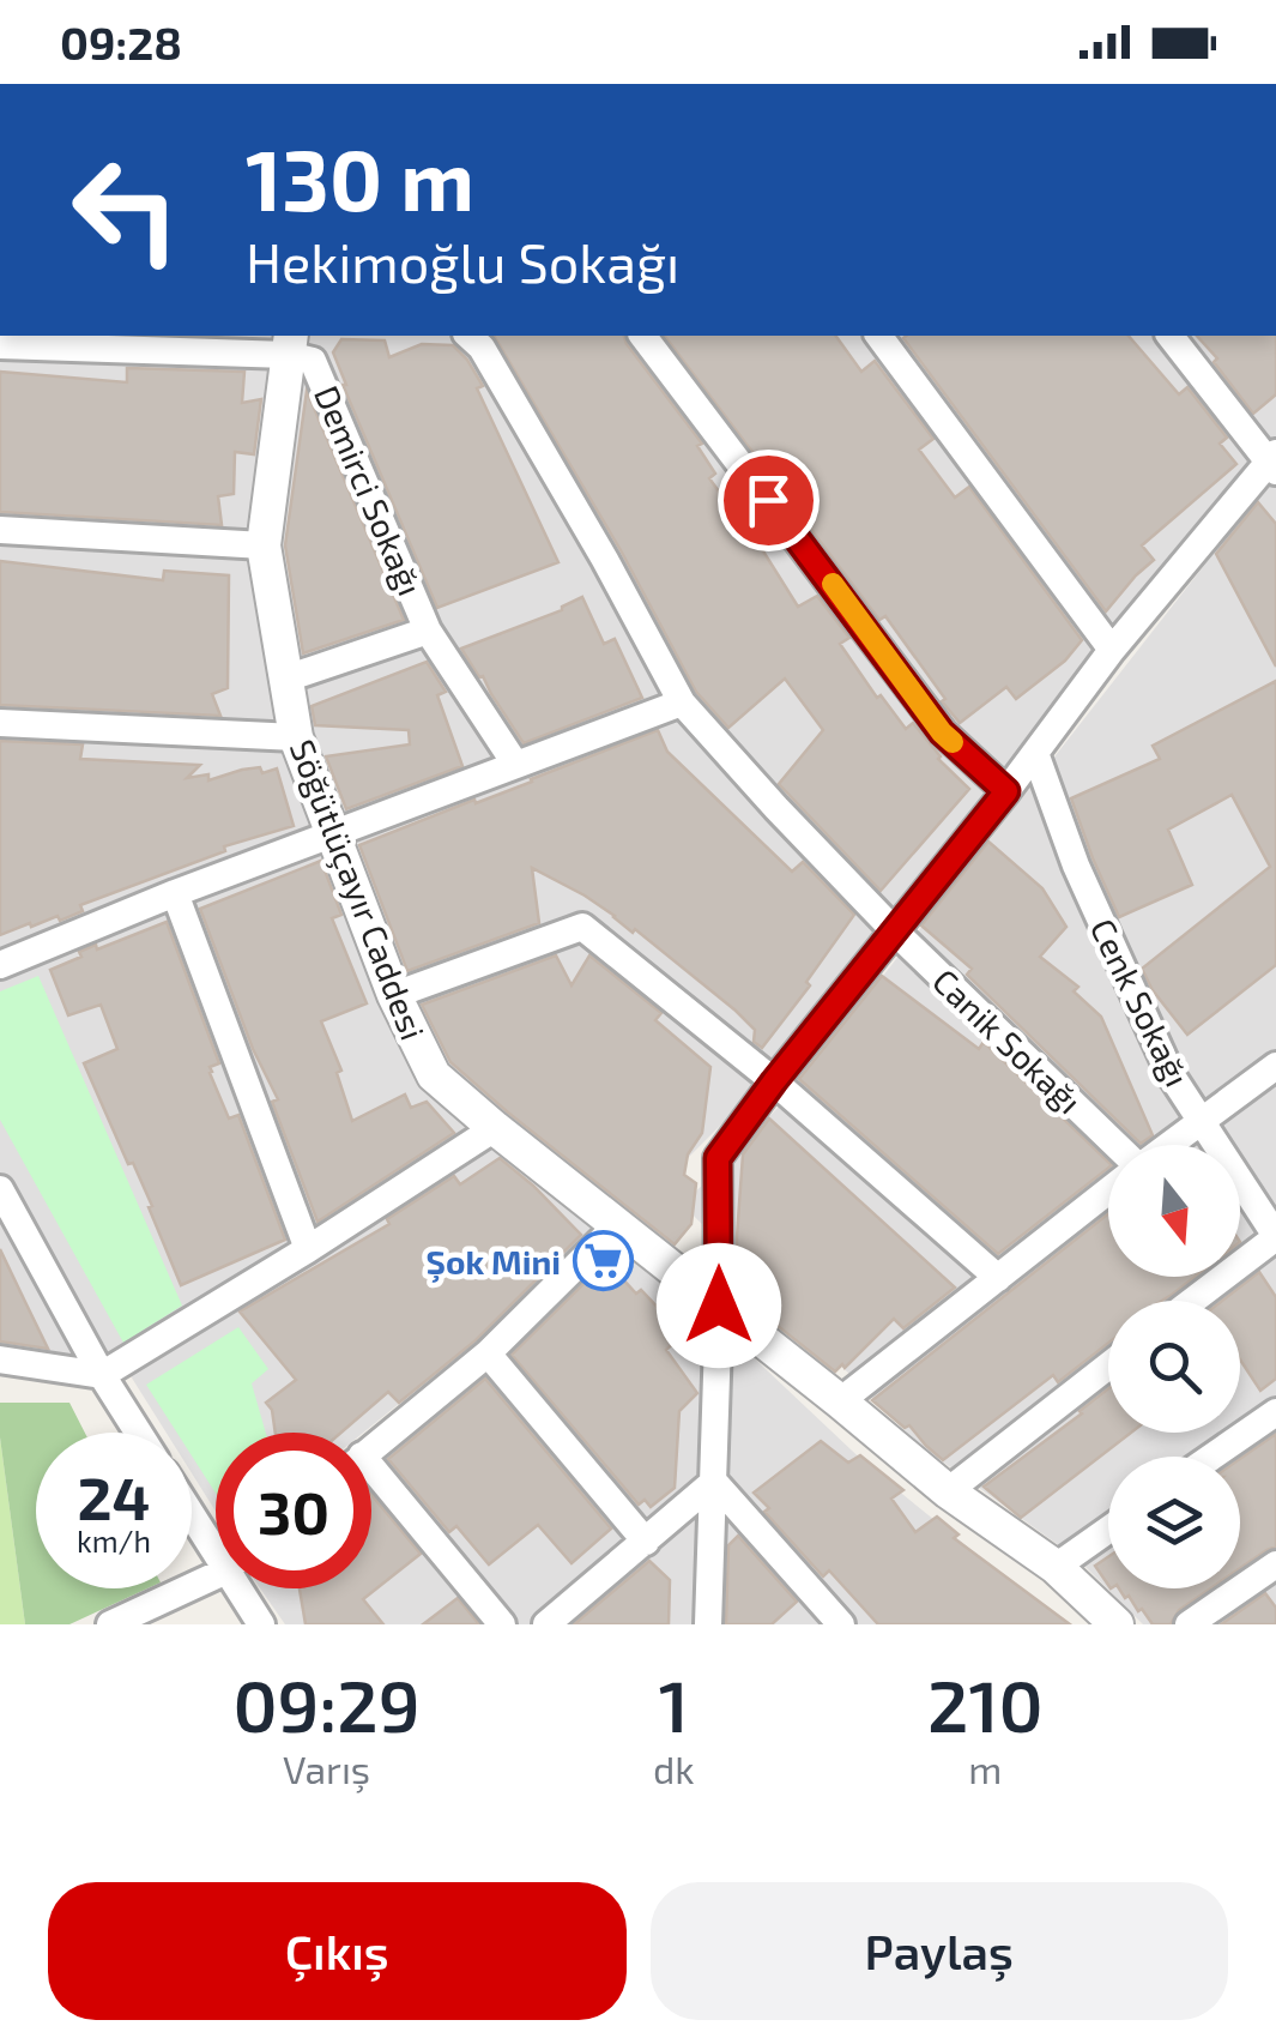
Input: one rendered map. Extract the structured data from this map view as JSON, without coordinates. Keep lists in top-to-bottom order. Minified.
{"streets":{"street":["Demirci Sokağı","Söğütlüçayır Caddesi","Cenk Sokağı","Canik Sokağı"]},"crossings":[["Demirci Sokağı","Söğütlüçayır Caddesi"]],"places":{"supermarket":["Şok Mini"]},"north":"bottom","page":{"status":"09:28","turn":["130 m","Hekimoğlu Sokağı"],"speed":"24 km/h","limit":"30","eta":["09:29","Varış","1","dk","210","m"],"buttons":["Çıkış","Paylaş"]}}
